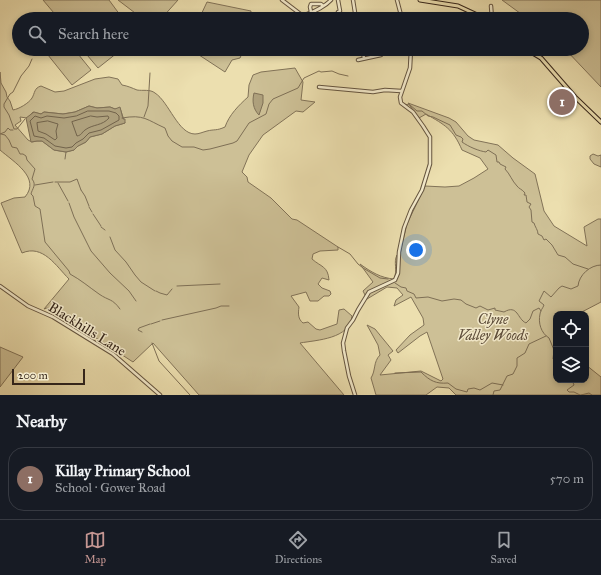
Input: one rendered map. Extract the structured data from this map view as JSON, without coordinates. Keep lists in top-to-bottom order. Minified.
{"streets":{"street":["Blackhills Lane"]},"parks":["Clyne Valley Woods"],"scale_bar":"200 m","page":{"search":"Search here","pins":"1","scale":"200 m","heading":"Nearby","list":[{"mark":"1","name":"Killay Primary School","note":"School · Gower Road","value":"570 m"}],"nav":["Map","Directions","Saved"]}}
